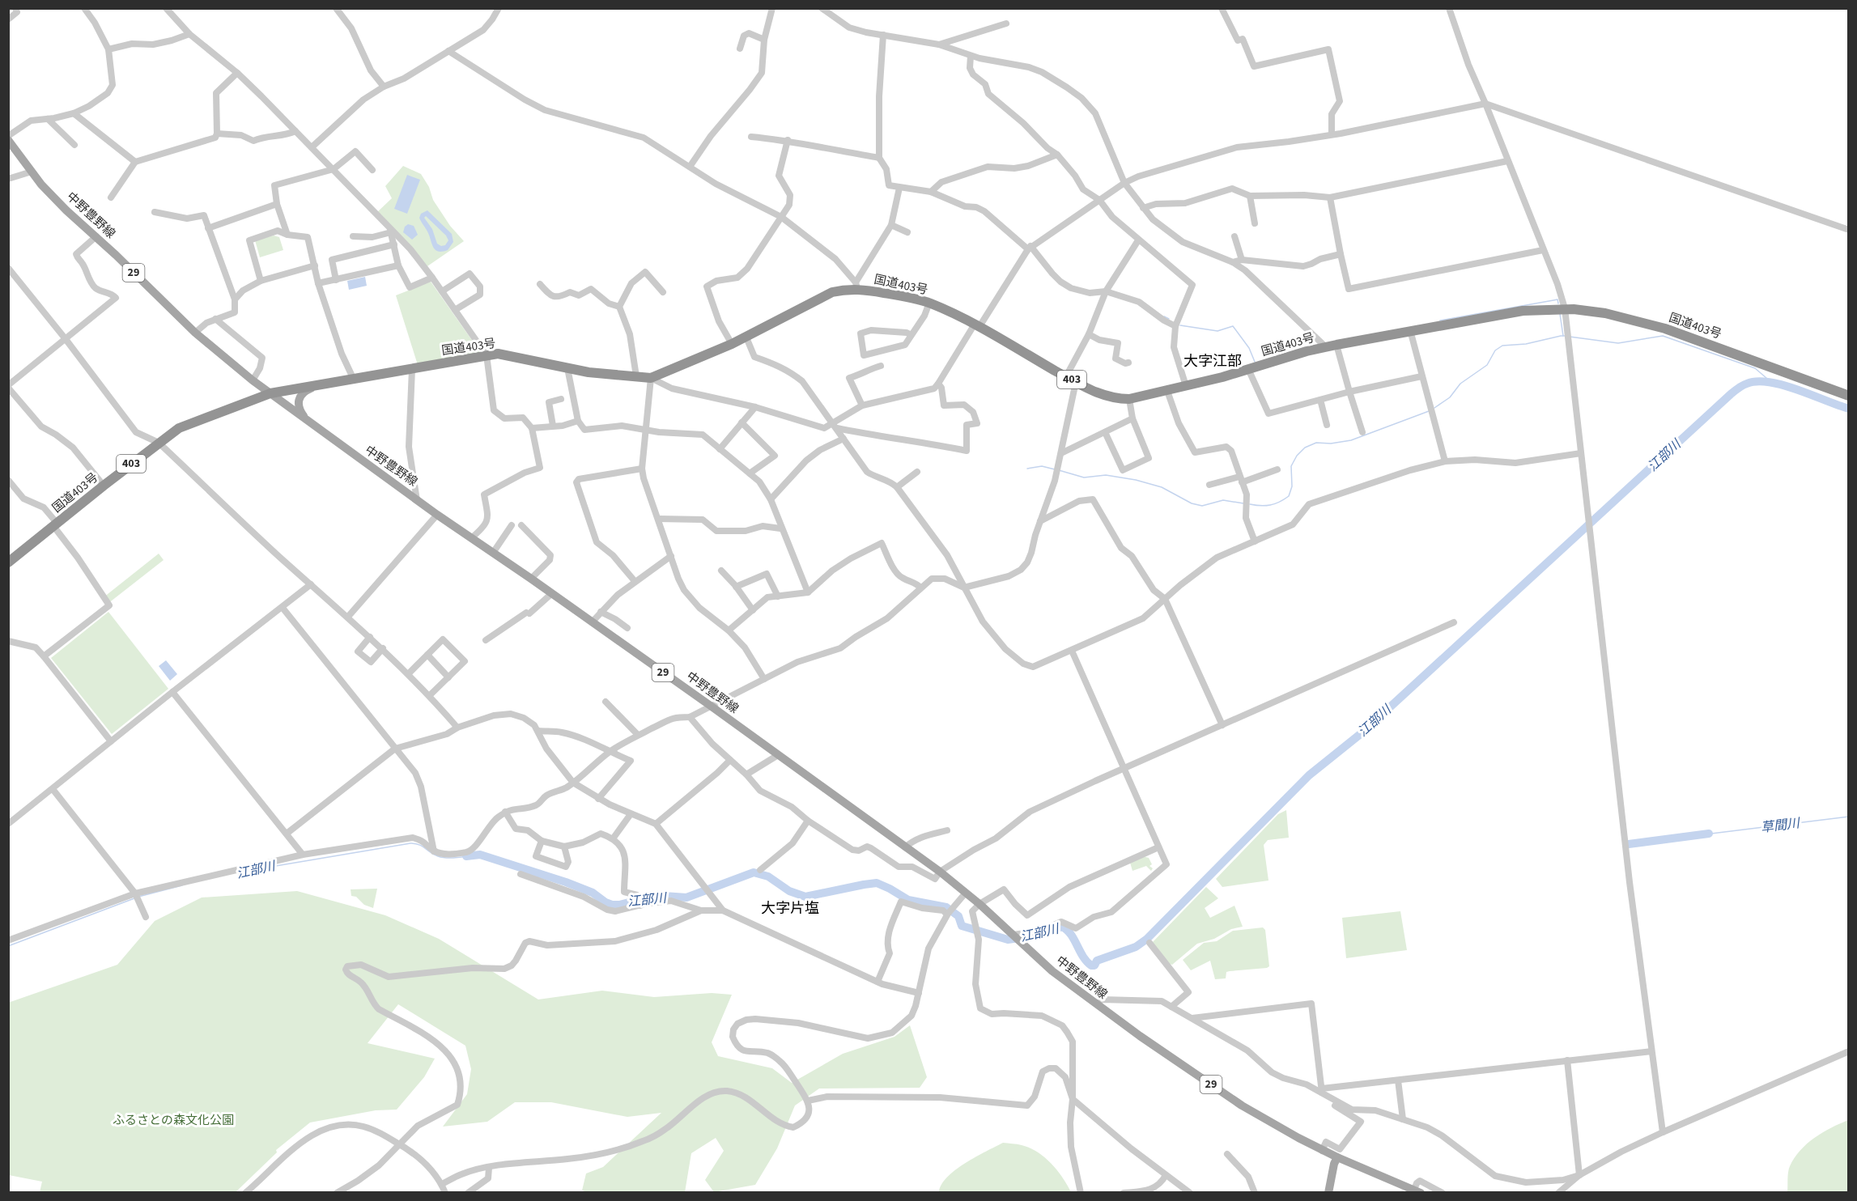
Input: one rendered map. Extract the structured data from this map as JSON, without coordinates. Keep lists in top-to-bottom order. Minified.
{"streets":{"highway":["国道403号","403"],"main road":["中野豊野線","29"]},"crossings":[["中野豊野線","国道403号"]],"districts":["大字江部","大字片塩"],"water":["江部川","草間川"],"parks":["ふるさとの森文化公園"]}
